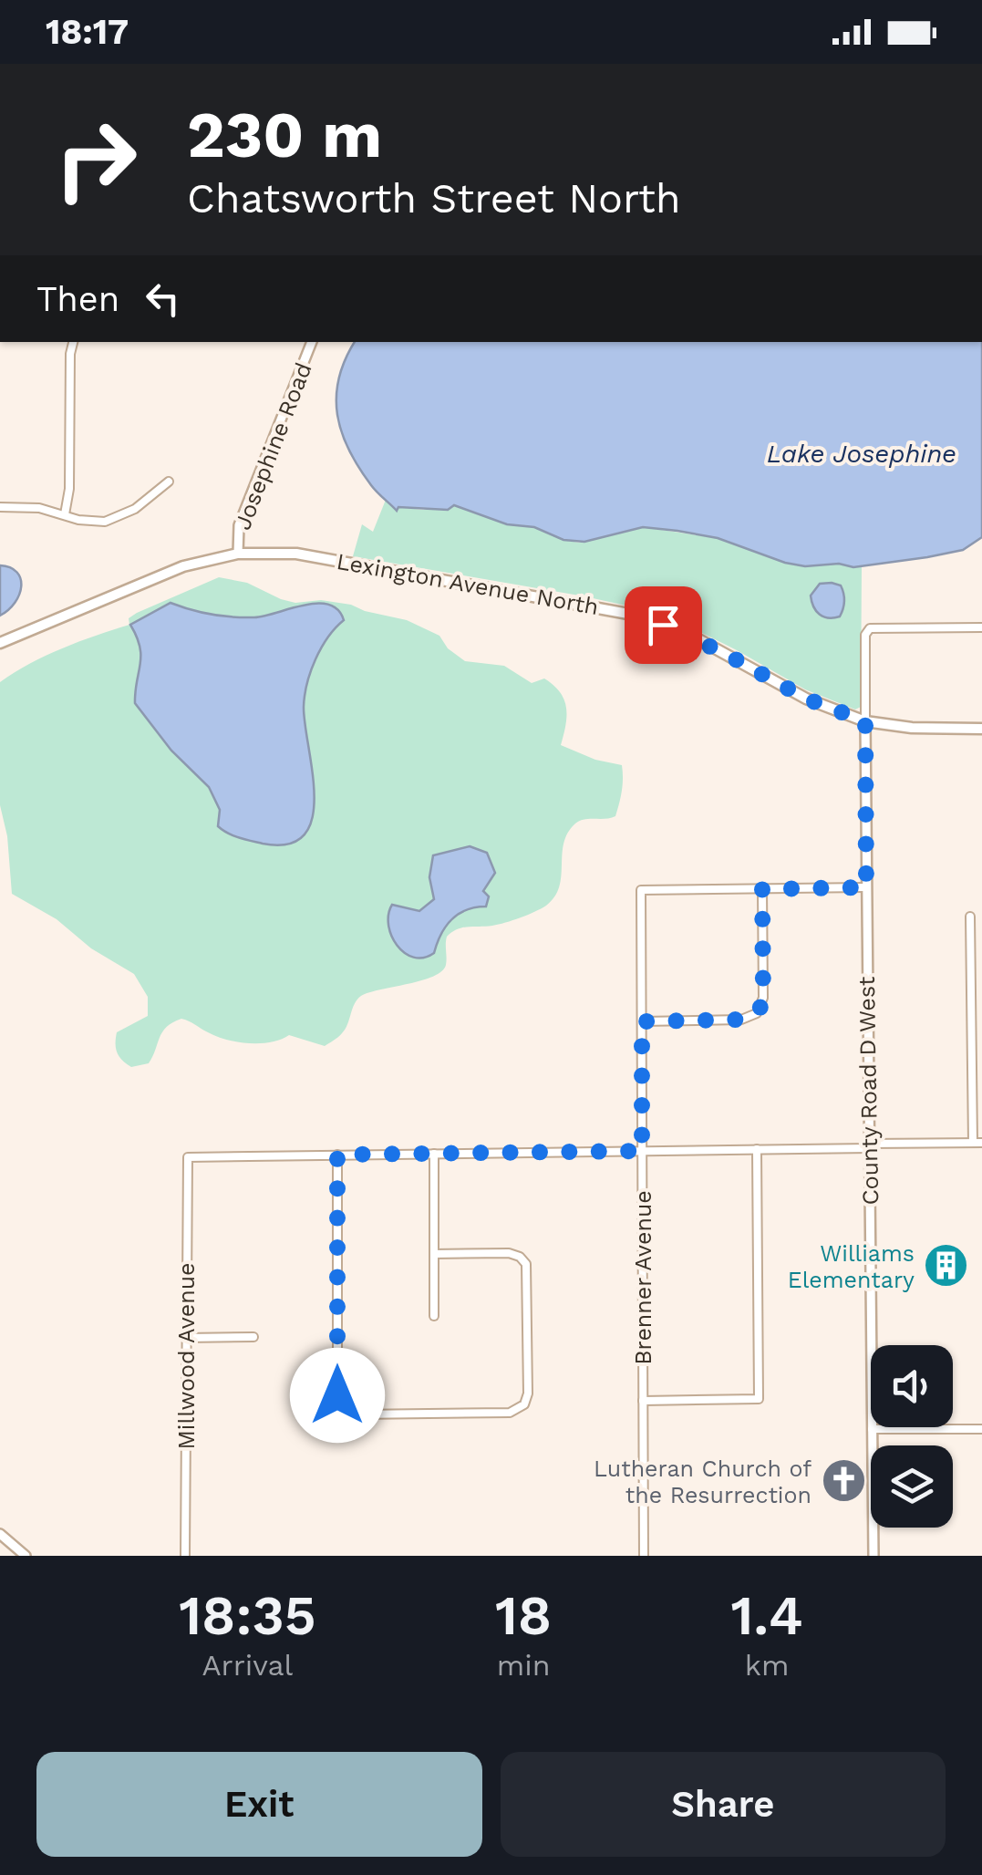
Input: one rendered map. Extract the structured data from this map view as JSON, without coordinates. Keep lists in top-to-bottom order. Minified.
{"streets":{"main road":["Lexington Avenue North"],"street":["Josephine Road","County Road D West","Brenner Avenue","Millwood Avenue"]},"crossings":[["Josephine Road","Lexington Avenue North"],["Lexington Avenue North","County Road D West"]],"water":["Lake Josephine"],"places":{"building":["Williams Elementary"],"church":["Lutheran Church of the Resurrection"]},"page":{"status":"18:17","turn":["230 m","Chatsworth Street North"],"then":"Then","eta":["18:35","Arrival","18","min","1.4","km"],"buttons":["Exit","Share"]}}
